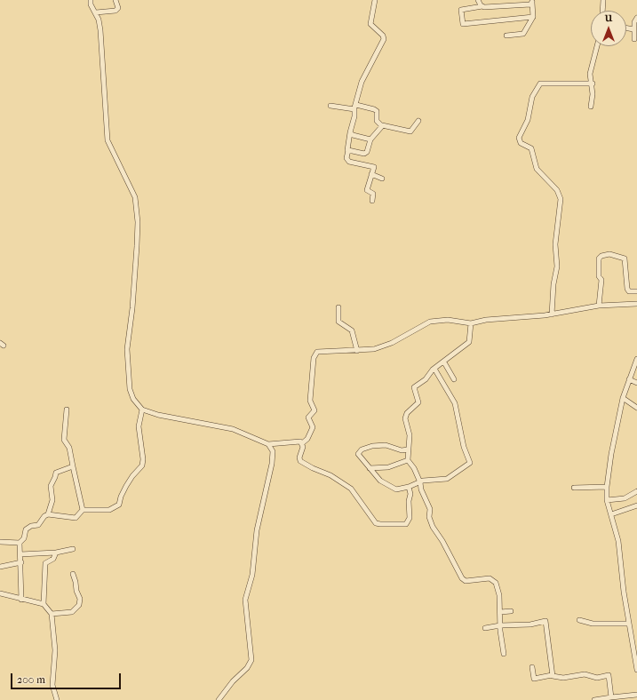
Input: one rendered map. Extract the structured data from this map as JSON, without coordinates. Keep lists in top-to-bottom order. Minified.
{"scale_bar":"200 m","north":"top"}
